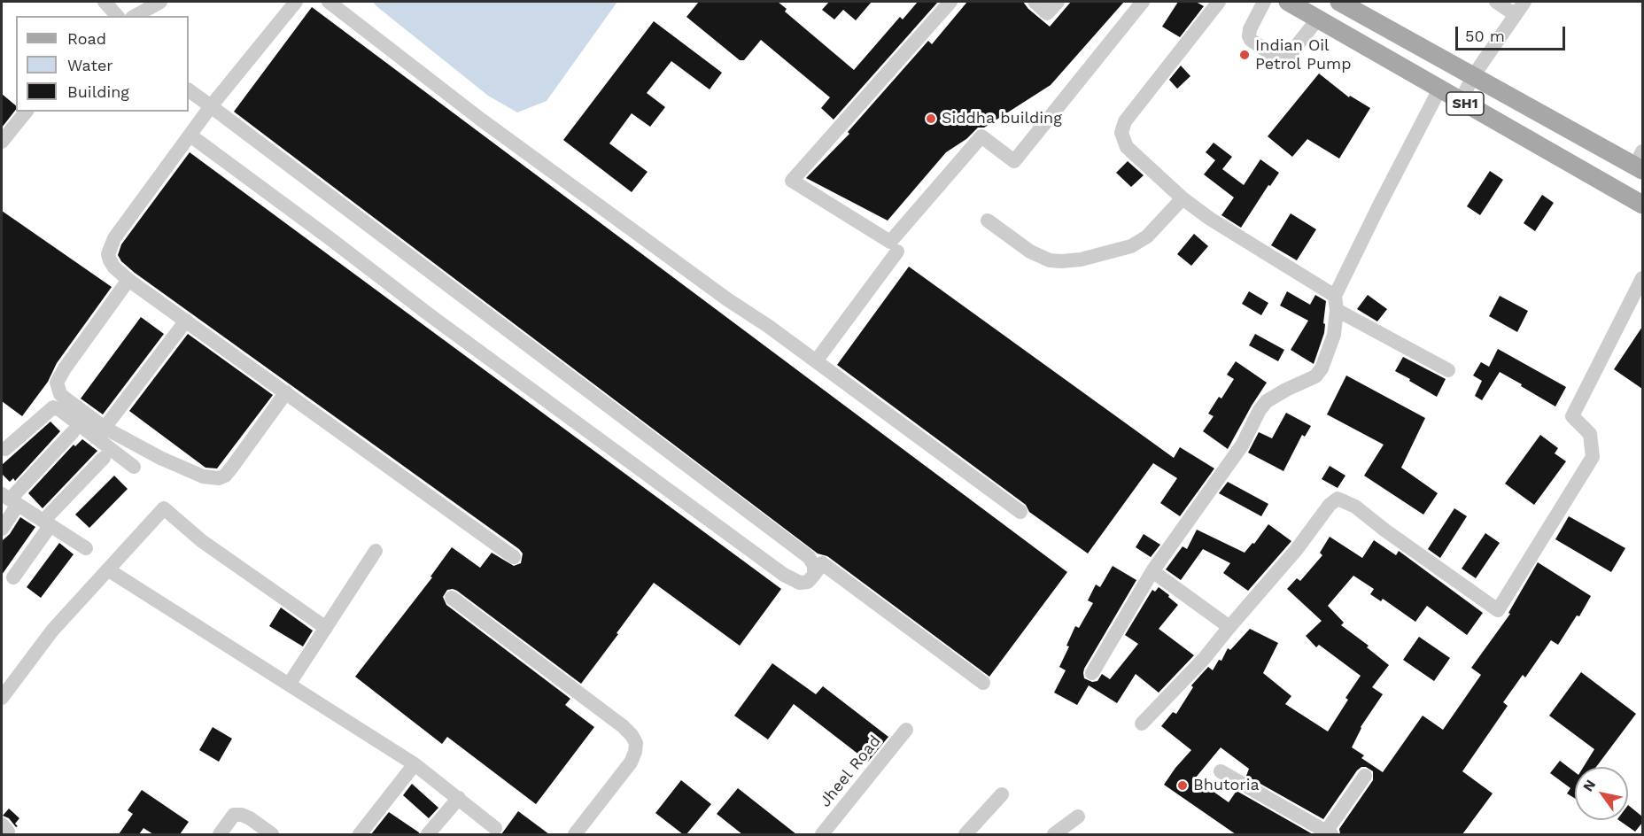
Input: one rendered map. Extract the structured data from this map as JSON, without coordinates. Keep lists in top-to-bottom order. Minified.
{"streets":{"main road":["SH1"],"street":["Jheel Road"]},"places":["Indian Oil Petrol Pump","Siddha building","Bhutoria"],"legend":["Road","Water","Building"],"scale_bar":"50 m","north":"top left"}
